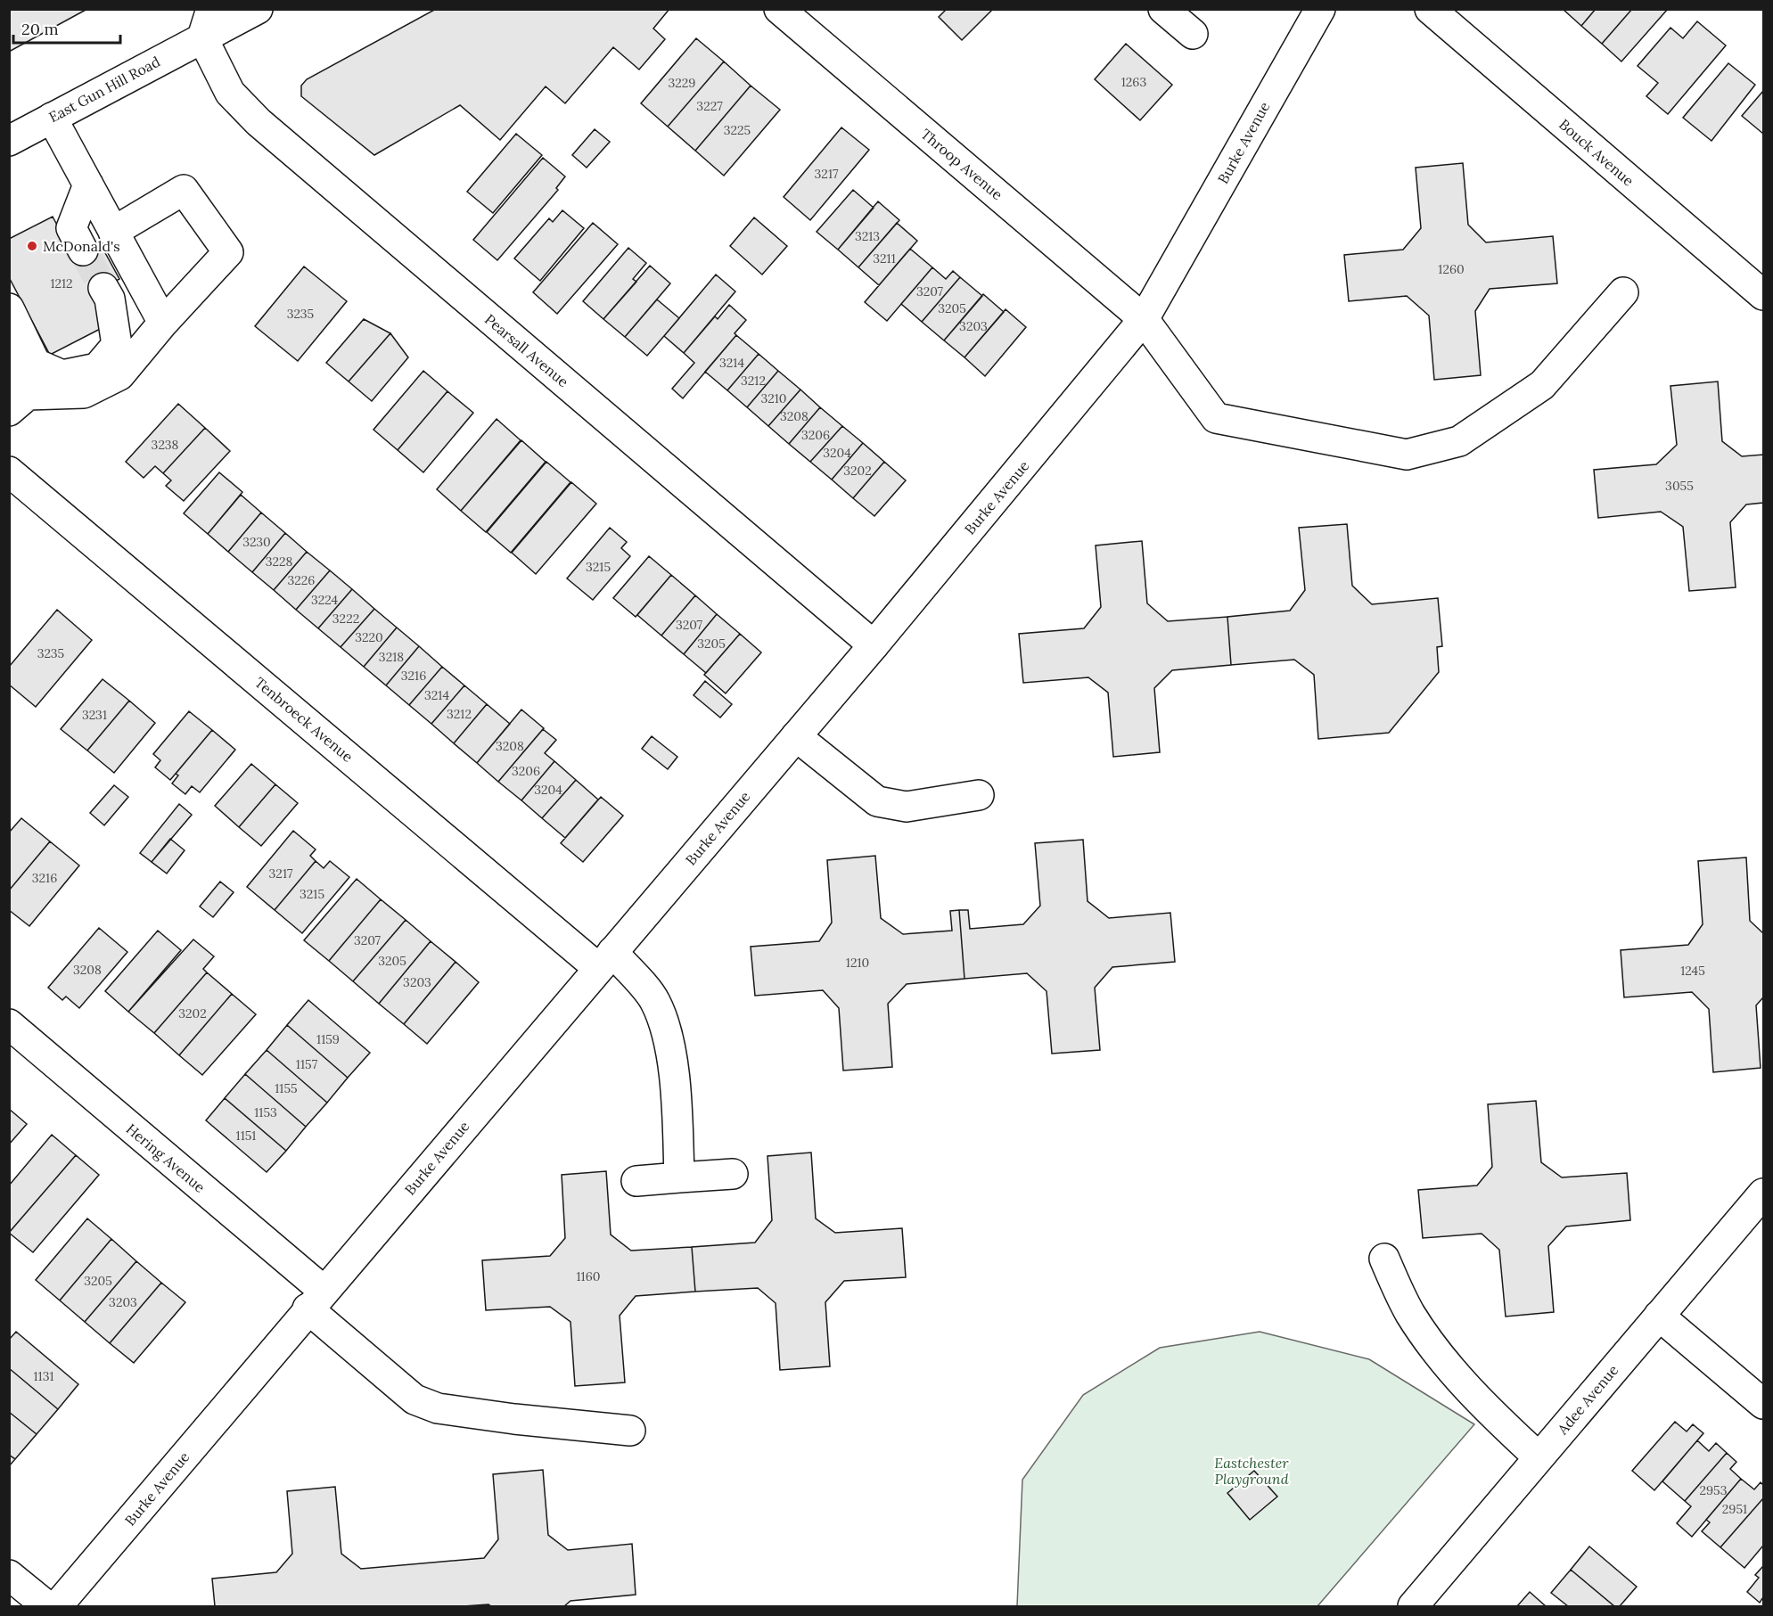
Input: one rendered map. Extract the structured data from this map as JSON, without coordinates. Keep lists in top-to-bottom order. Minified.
{"streets":{"street":["East Gun Hill Road","Burke Avenue","Bouck Avenue","Throop Avenue","Pearsall Avenue","Tenbroeck Avenue","Hering Avenue","Adee Avenue"]},"crossings":[["East Gun Hill Road","Pearsall Avenue"],["Burke Avenue","Throop Avenue"],["Burke Avenue","Pearsall Avenue"],["Burke Avenue","Tenbroeck Avenue"],["Burke Avenue","Hering Avenue"]],"parks":["Eastchester Playground"],"places":["McDonald's"],"house_numbers":["1263","3229","3227","3225","3217","3213","3211","1260","1212","3207","3205","3235","3203","3214","3212","3210","3208","3206","3238","3204","3202","3055","3230","3228","3215","3226","3224","3222","3207","3220","3205","3235","3218","3216","3214","3212","3231","3208","3206","3204","3217","3216","3215","3207","3205","1210","3208","1245","3203","3202","1159","1157","1155","1153","1151","1160","3205","3203","1131","2953","2951"],"scale_bar":"20 m"}
